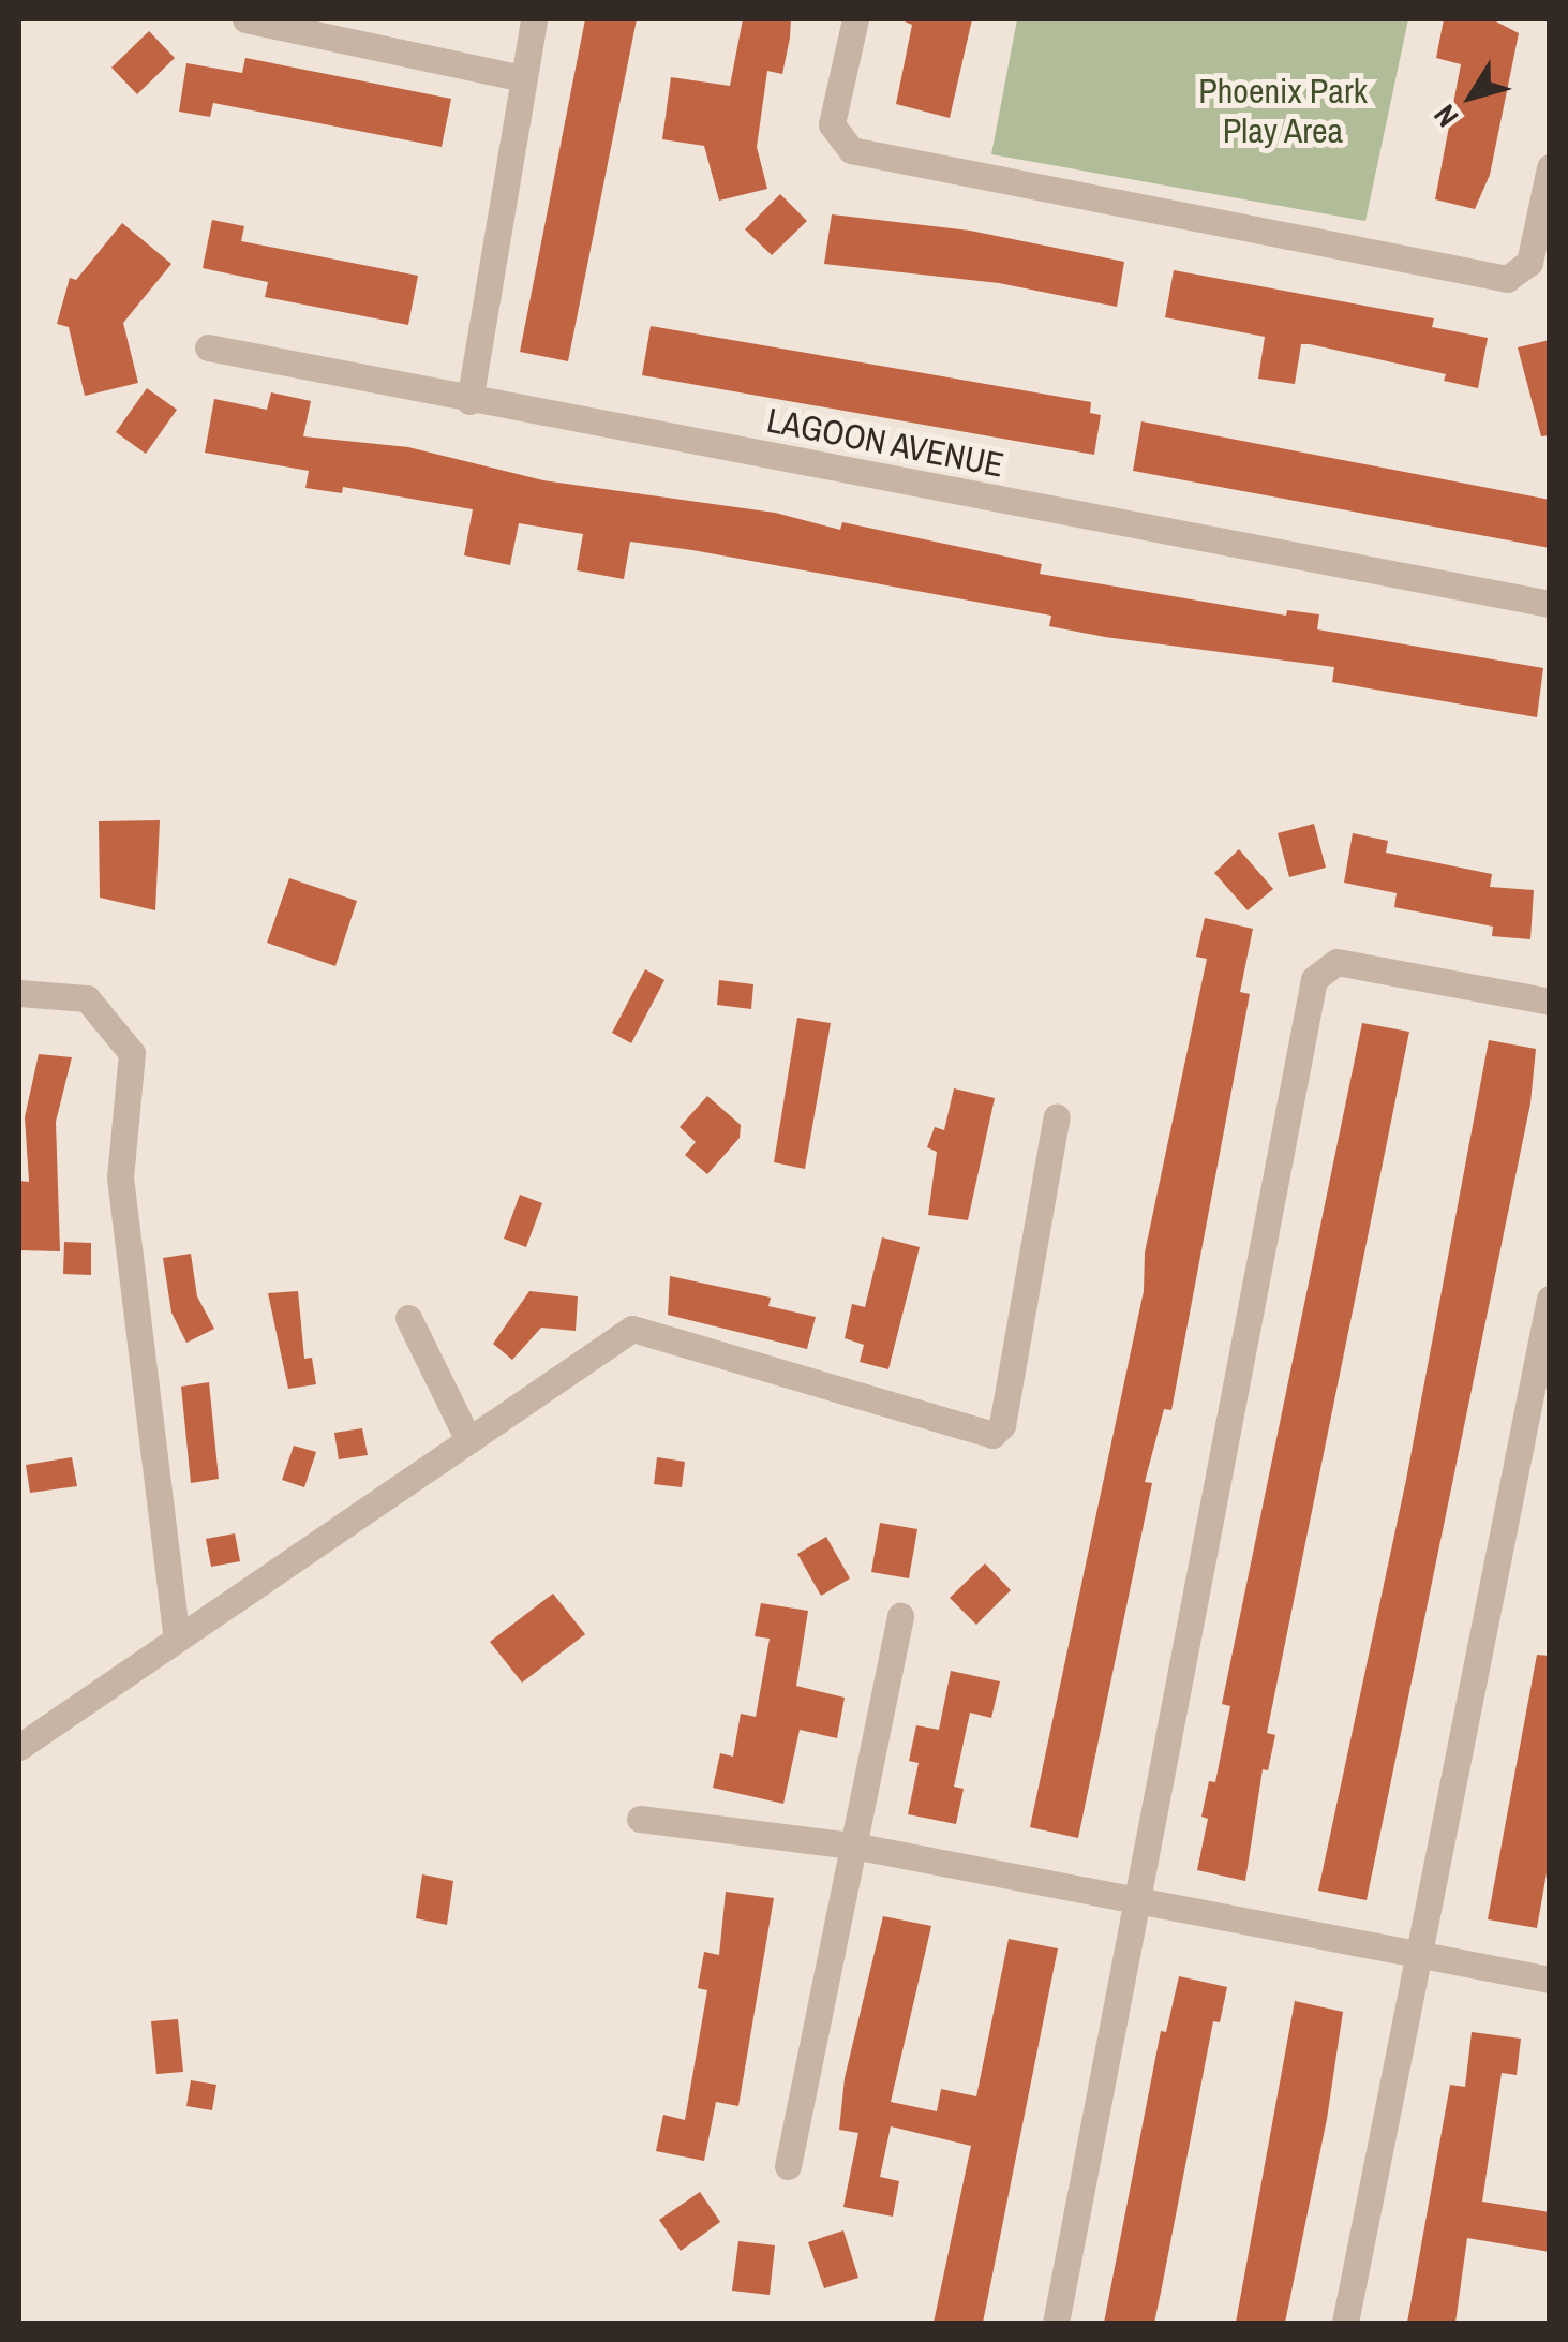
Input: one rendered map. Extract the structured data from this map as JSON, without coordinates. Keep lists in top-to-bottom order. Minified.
{"streets":{"street":["LAGOON AVENUE"]},"parks":["Phoenix Park Play Area"],"north":"bottom left"}
